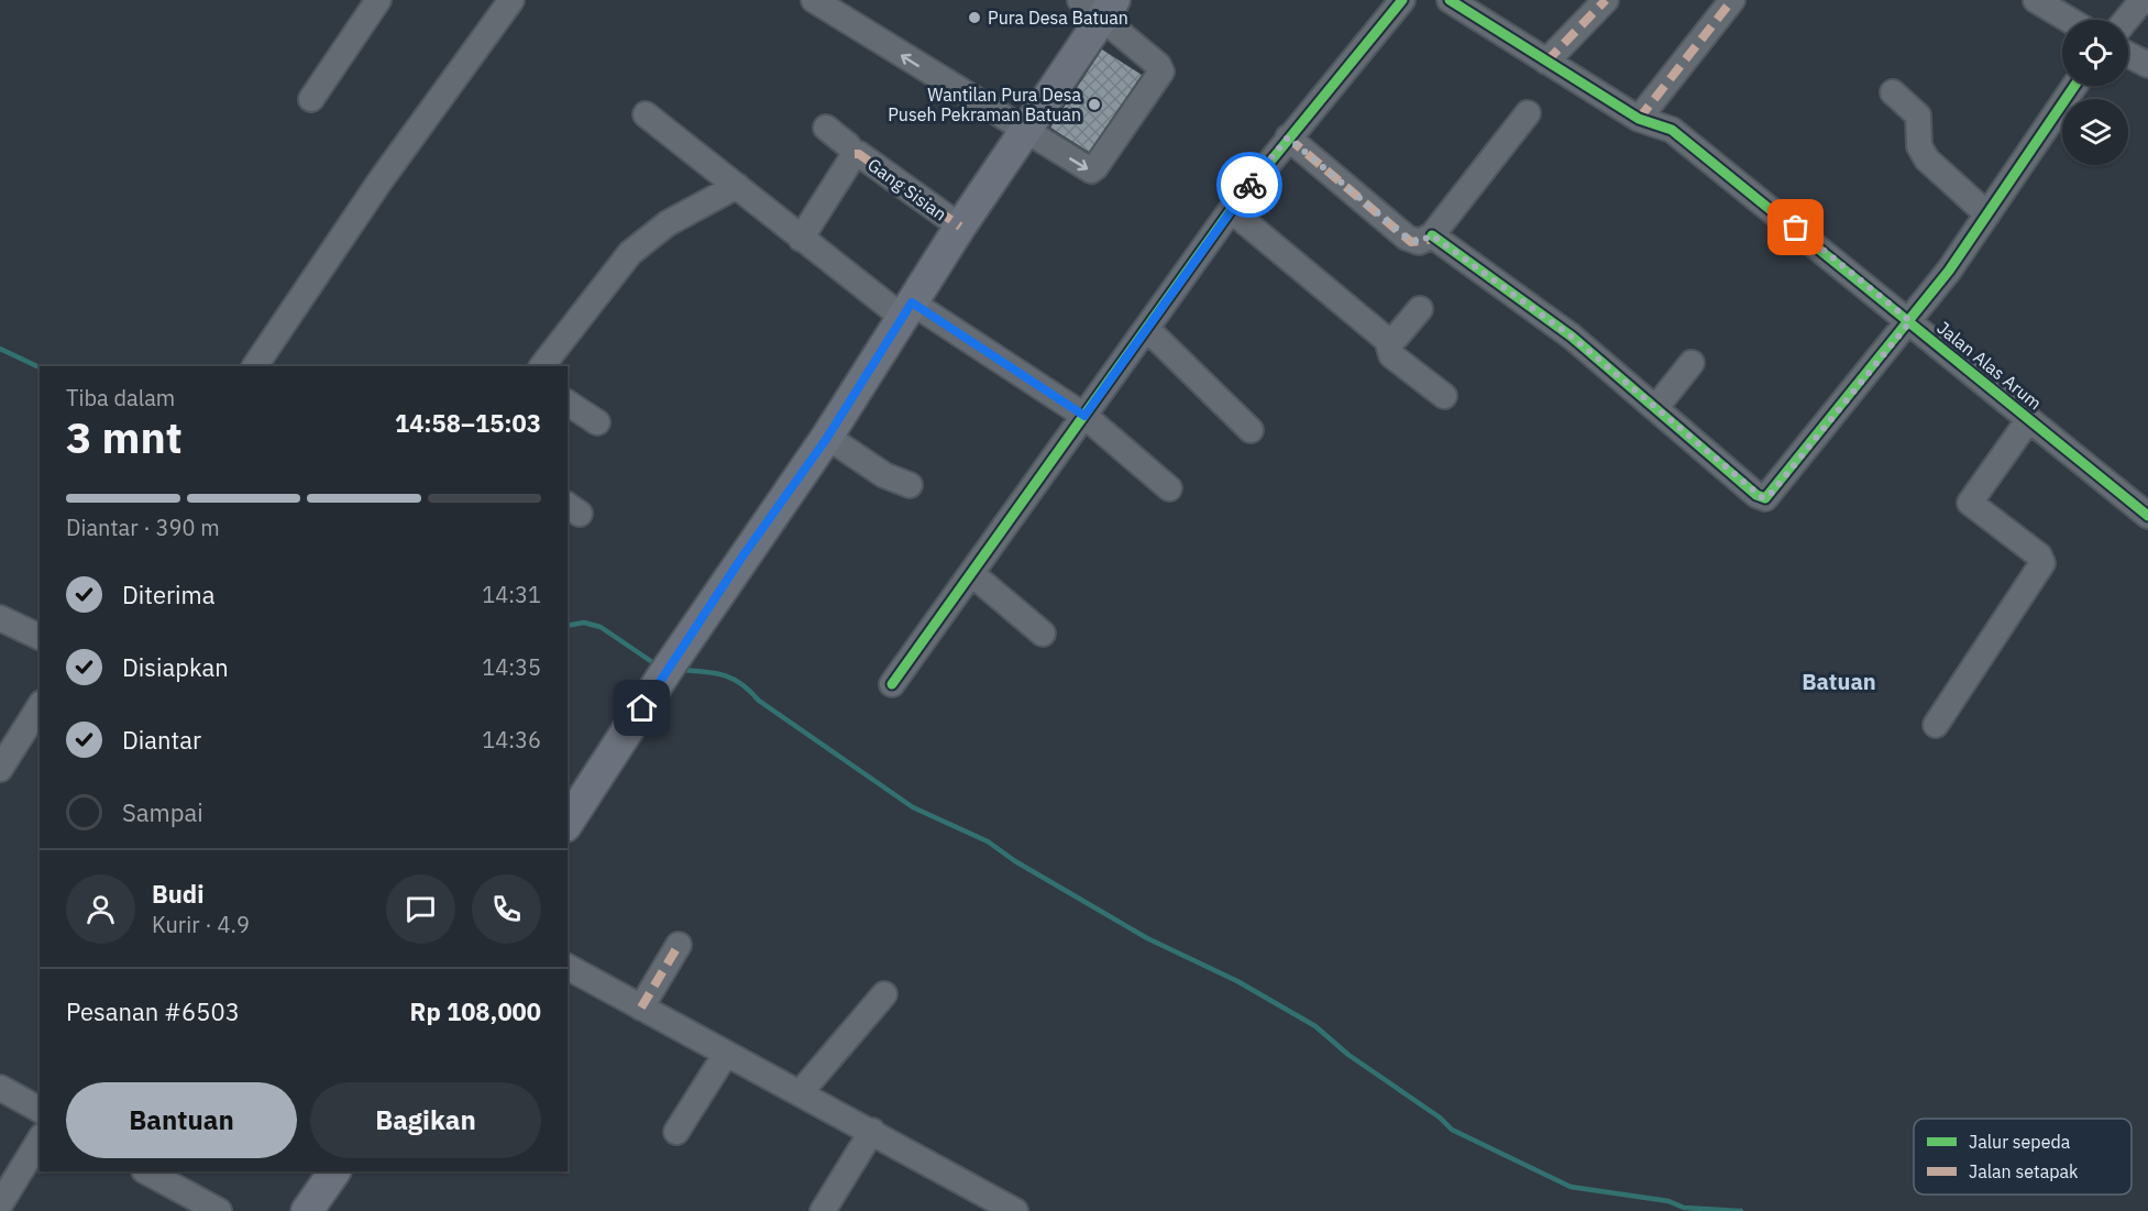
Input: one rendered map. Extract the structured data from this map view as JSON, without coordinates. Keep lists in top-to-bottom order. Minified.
{"streets":{"street":["Gang Sisian","Jalan Alas Arum"]},"districts":["Batuan"],"places":["Pura Desa Batuan","Wantilan Pura Desa Puseh Pekraman Batuan"],"legend":["Jalur sepeda","Jalan setapak"],"page":{"heading":["3 mnt","Tiba dalam","14:58–15:03"],"panel":["Budi","Kurir · 4.9","Pesanan #6503","Rp 108,000"],"bar":"Diantar · 390 m","list":[["Diterima","14:31"],["Disiapkan","14:35"],["Diantar","14:36"],"Sampai"],"buttons":["Bantuan","Bagikan"]}}
